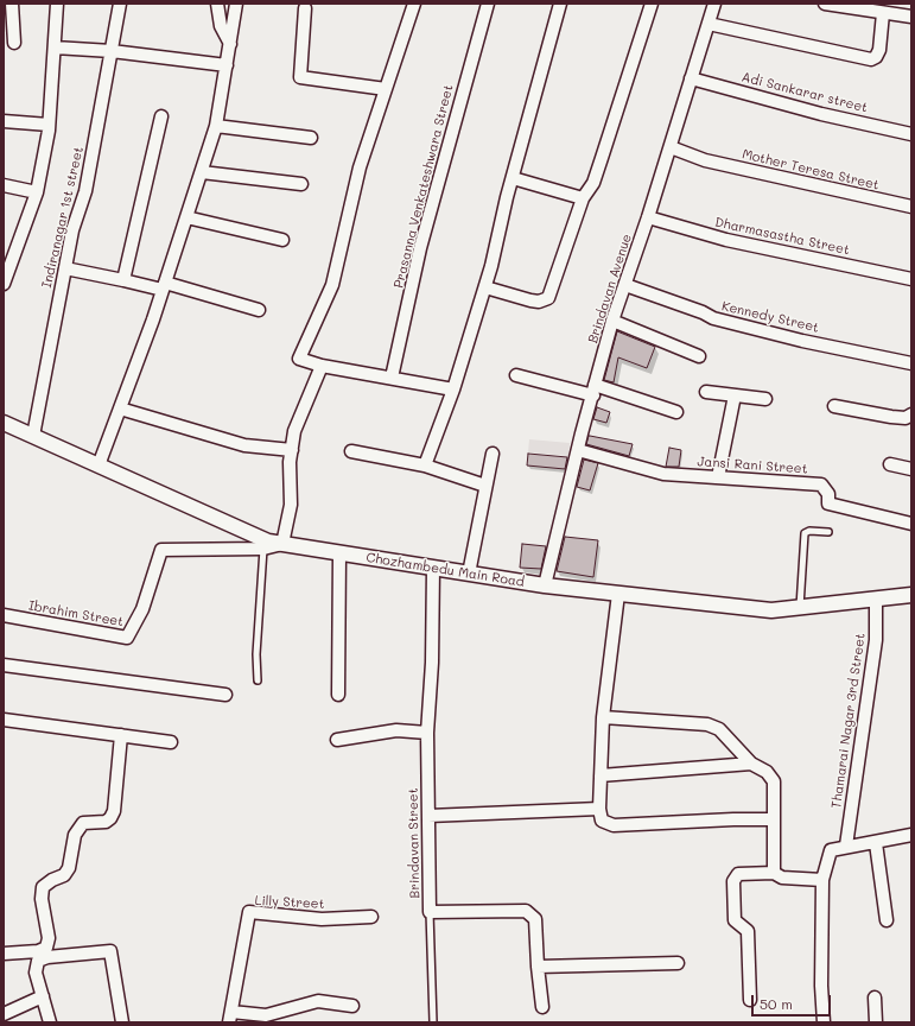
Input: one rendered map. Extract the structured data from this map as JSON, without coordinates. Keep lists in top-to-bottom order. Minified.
{"streets":{"street":["Adi Sankarar street","Mother Teresa Street","Prasanna Venkateshwara Street","Indiranagar 1st street","Dharmasastha Street","Brindavan Avenue","Kennedy Street","Jansi Rani Street","Chozhambedu Main Road","Ibrahim Street","Thamarai Nagar 3rd Street","Brindavan Street","Lilly Street"]},"crossings":[["Adi Sankarar street","Brindavan Avenue"],["Mother Teresa Street","Brindavan Avenue"],["Indiranagar 1st street","Chozhambedu Main Road"],["Dharmasastha Street","Brindavan Avenue"],["Brindavan Avenue","Kennedy Street"],["Brindavan Avenue","Jansi Rani Street"],["Brindavan Avenue","Chozhambedu Main Road"],["Chozhambedu Main Road","Ibrahim Street"],["Chozhambedu Main Road","Thamarai Nagar 3rd Street"],["Chozhambedu Main Road","Brindavan Street"]],"scale_bar":"50 m"}
